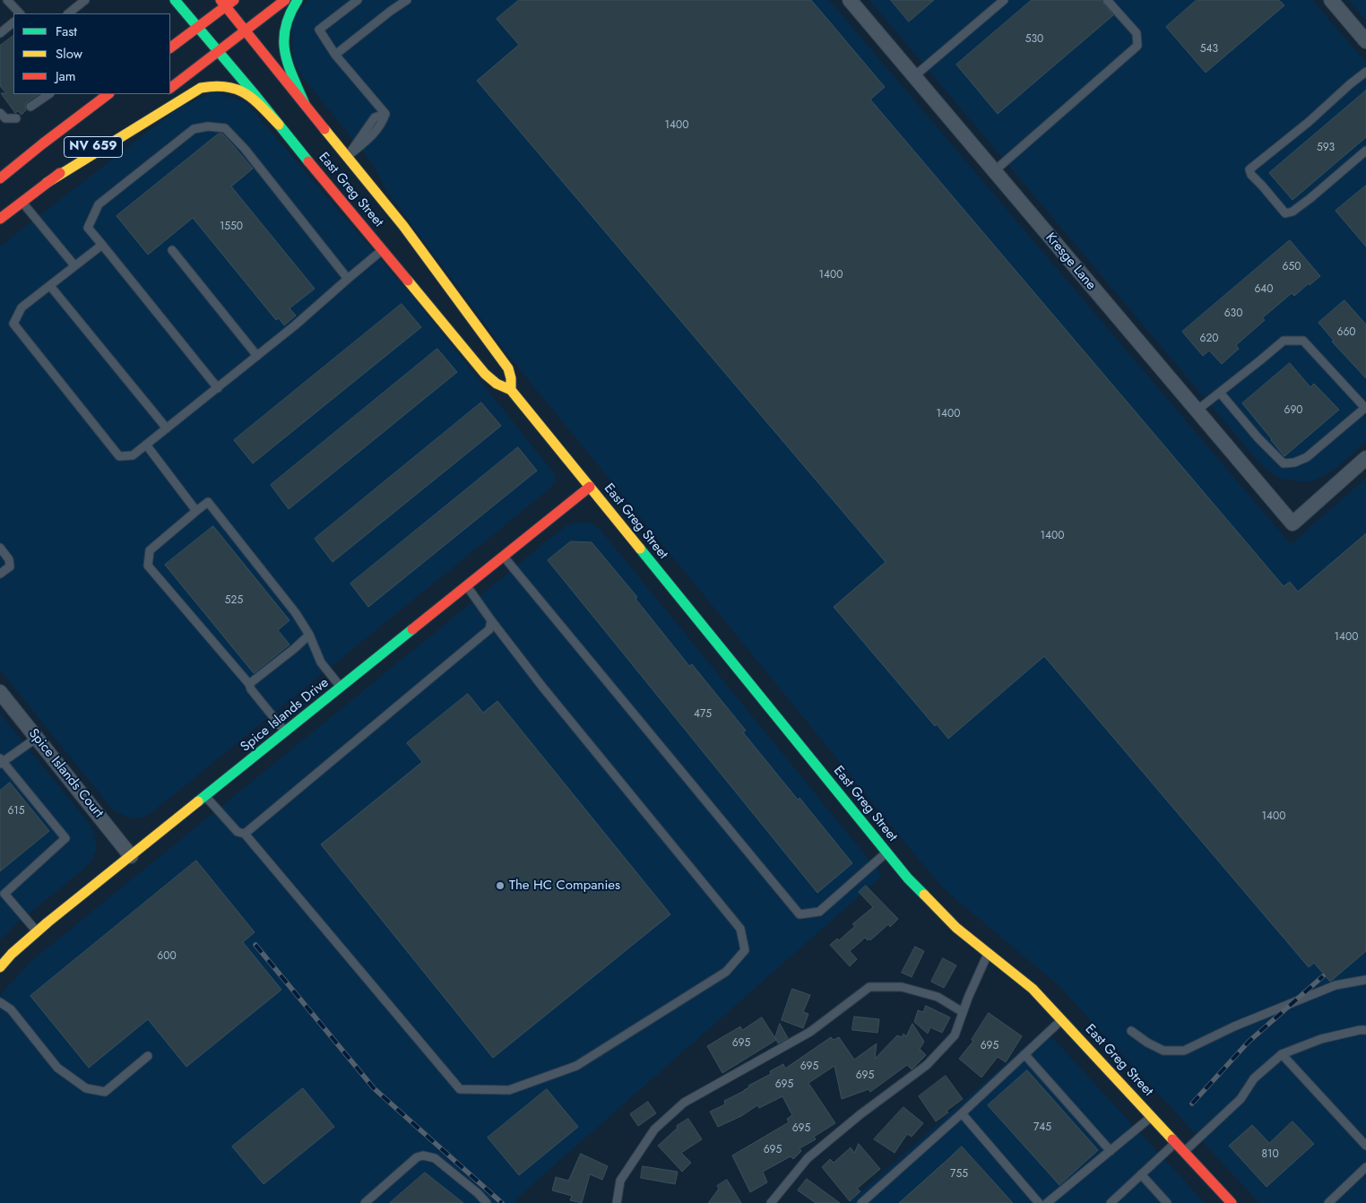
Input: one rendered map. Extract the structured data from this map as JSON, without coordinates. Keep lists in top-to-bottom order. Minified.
{"streets":{"main road":["NV 659","East Greg Street","Spice Islands Drive"],"street":["Kresge Lane","Spice Islands Court"]},"crossings":[["East Greg Street","Spice Islands Drive"],["Spice Islands Drive","Spice Islands Court"]],"places":["The HC Companies"],"house_numbers":["530","543","1400","593","1550","650","1400","640","630","660","620","690","1400","1400","525","1400","475","615","1400","600","695","695","695","695","695","745","695","695","810","755"],"legend":["Fast","Slow","Jam"]}
